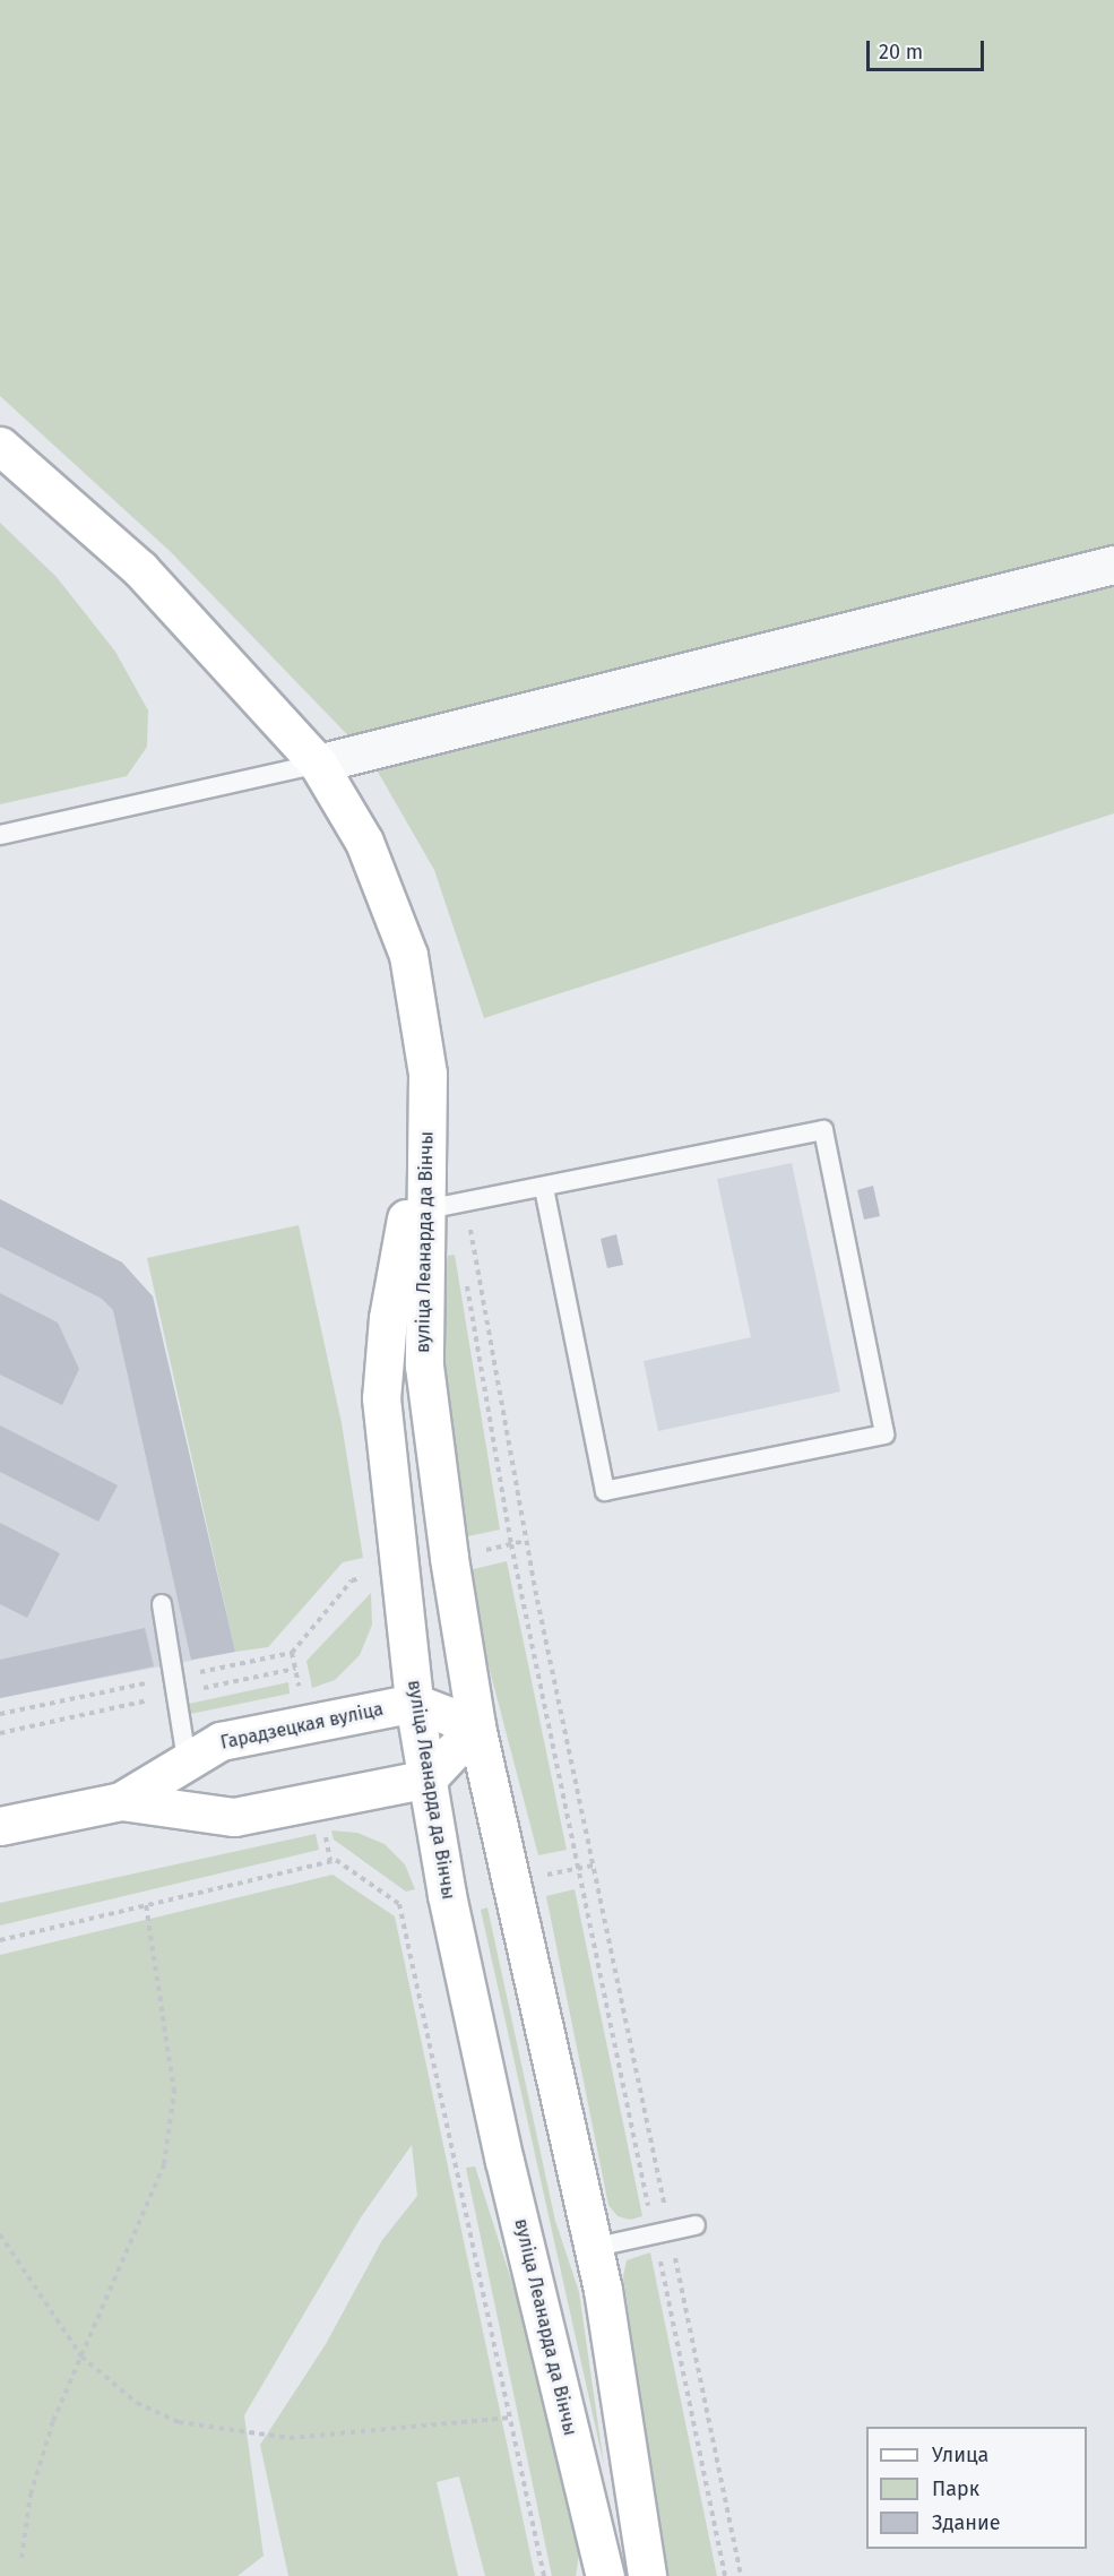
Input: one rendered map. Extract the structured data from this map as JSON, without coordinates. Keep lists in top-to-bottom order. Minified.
{"streets":{"main road":["вуліца Леанарда да Вінчы","Гарадзецкая вуліца"]},"crossings":[["вуліца Леанарда да Вінчы","Гарадзецкая вуліца"]],"legend":["Улица","Парк","Здание"],"scale_bar":"20 m"}
